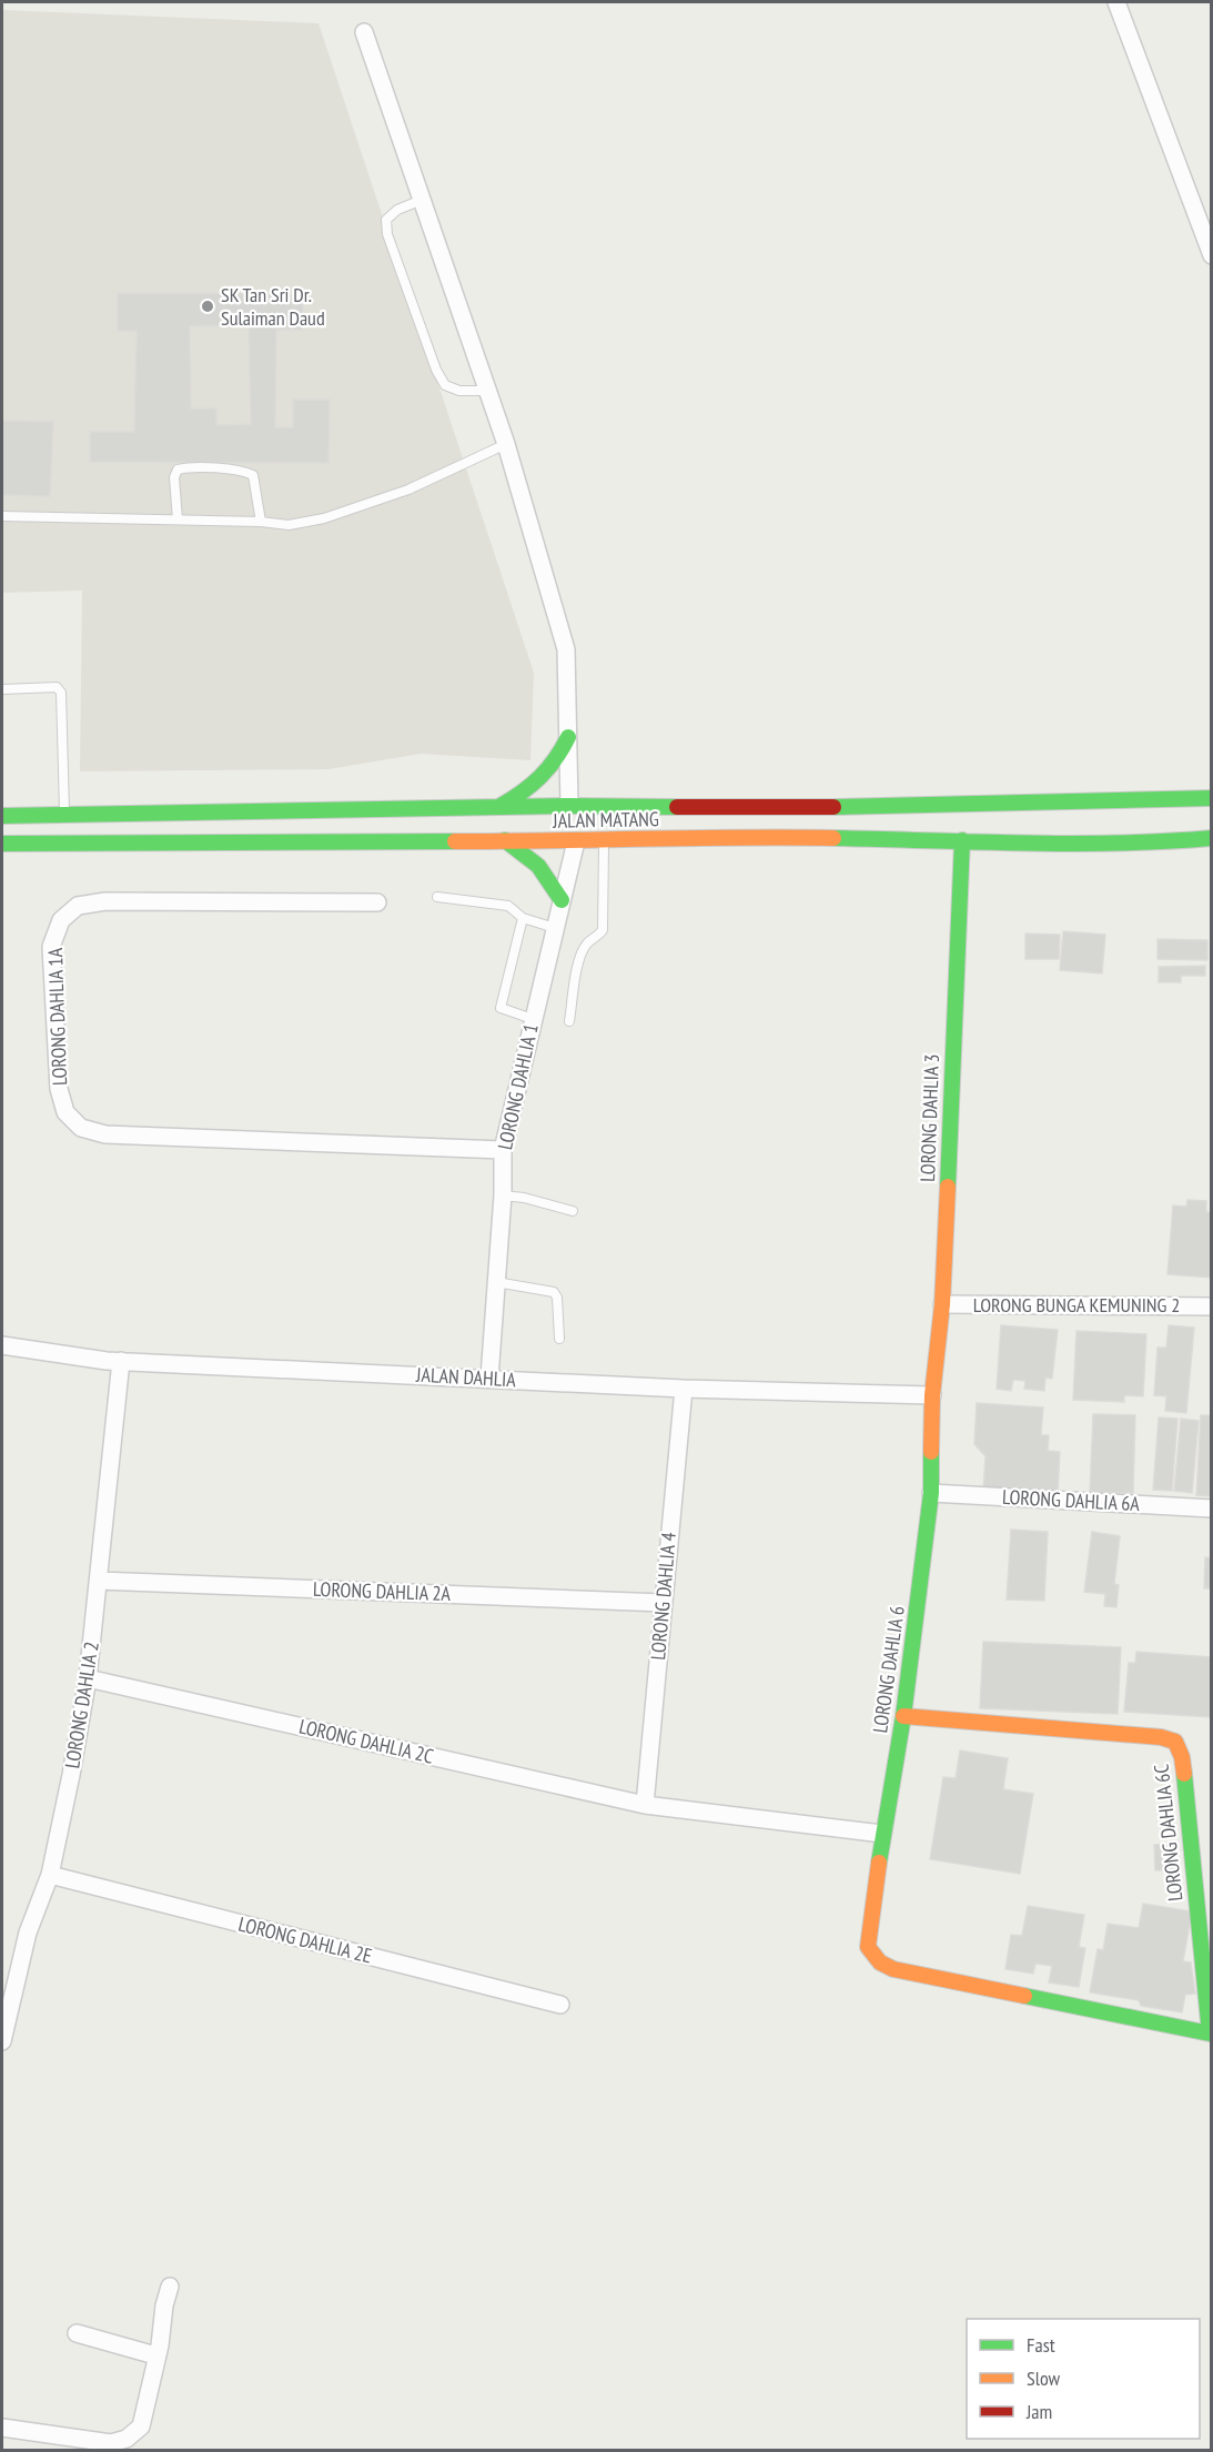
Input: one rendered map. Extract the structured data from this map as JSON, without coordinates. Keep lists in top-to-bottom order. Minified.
{"streets":{"main road":["JALAN MATANG","LORONG DAHLIA 3","LORONG DAHLIA 6","LORONG DAHLIA 6C"],"street":["LORONG DAHLIA 1A","LORONG DAHLIA 1","LORONG BUNGA KEMUNING 2","JALAN DAHLIA","LORONG DAHLIA 6A","LORONG DAHLIA 2A","LORONG DAHLIA 4","LORONG DAHLIA 2","LORONG DAHLIA 2C","LORONG DAHLIA 2E"]},"crossings":[["JALAN MATANG","LORONG DAHLIA 1"],["JALAN MATANG","LORONG DAHLIA 3"],["LORONG DAHLIA 1A","LORONG DAHLIA 1"],["LORONG DAHLIA 1","JALAN DAHLIA"],["LORONG DAHLIA 3","LORONG BUNGA KEMUNING 2"],["LORONG DAHLIA 3","JALAN DAHLIA"],["LORONG DAHLIA 3","LORONG DAHLIA 6"],["JALAN DAHLIA","LORONG DAHLIA 4"],["JALAN DAHLIA","LORONG DAHLIA 6"],["JALAN DAHLIA","LORONG DAHLIA 2"],["LORONG DAHLIA 6A","LORONG DAHLIA 6"],["LORONG DAHLIA 2A","LORONG DAHLIA 4"],["LORONG DAHLIA 2A","LORONG DAHLIA 2"],["LORONG DAHLIA 4","LORONG DAHLIA 2C"],["LORONG DAHLIA 6","LORONG DAHLIA 2C"],["LORONG DAHLIA 6","LORONG DAHLIA 6C"],["LORONG DAHLIA 2","LORONG DAHLIA 2C"],["LORONG DAHLIA 2","LORONG DAHLIA 2E"]],"places":["SK Tan Sri Dr. Sulaiman Daud"],"legend":["Fast","Slow","Jam"]}
